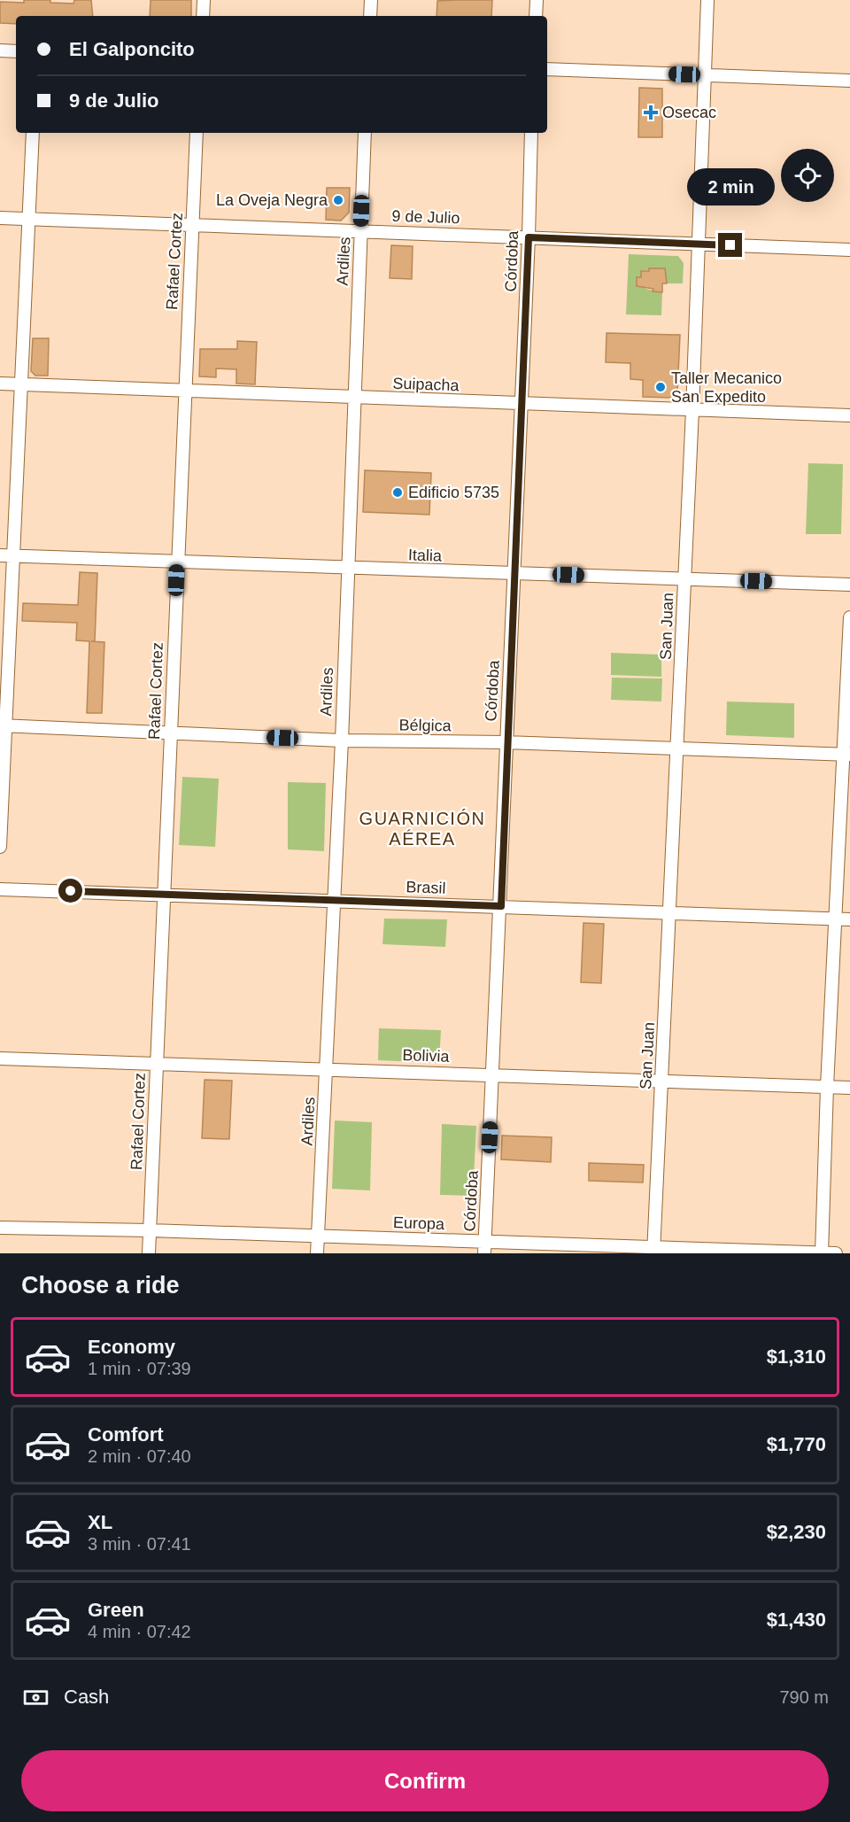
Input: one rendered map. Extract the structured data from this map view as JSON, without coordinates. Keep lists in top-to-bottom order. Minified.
{"streets":{"street":["9 de Julio","Rafael Cortez","Ardiles","Córdoba","Suipacha","Italia","San Juan","Bélgica","Brasil","Bolivia","Europa"]},"crossings":[["9 de Julio","Rafael Cortez"],["9 de Julio","Ardiles"],["9 de Julio","Córdoba"],["9 de Julio","San Juan"],["Rafael Cortez","Suipacha"],["Rafael Cortez","Italia"],["Rafael Cortez","Bélgica"],["Rafael Cortez","Brasil"],["Rafael Cortez","Bolivia"],["Rafael Cortez","Europa"],["Ardiles","Suipacha"],["Ardiles","Italia"],["Ardiles","Bélgica"],["Ardiles","Brasil"],["Ardiles","Bolivia"],["Ardiles","Europa"],["Córdoba","Suipacha"],["Córdoba","Italia"],["Córdoba","Bélgica"],["Córdoba","Brasil"],["Córdoba","Bolivia"],["Córdoba","Europa"],["Suipacha","San Juan"],["Italia","San Juan"],["San Juan","Bélgica"],["San Juan","Brasil"],["San Juan","Bolivia"],["San Juan","Europa"]],"districts":["GUARNICIÓN AÉREA"],"places":{"health":["Osecac"],"other":["La Oveja Negra","Taller Mecanico San Expedito","Edificio 5735"]},"page":{"banner":["El Galponcito","9 de Julio"],"bubble":"2 min","heading":"Choose a ride","list":[{"name":"Economy","note":"1 min · 07:39","value":"$1,310"},{"name":"Comfort","note":"2 min · 07:40","value":"$1,770"},{"name":"XL","note":"3 min · 07:41","value":"$2,230"},{"name":"Green","note":"4 min · 07:42","value":"$1,430"}],"pay":["Cash","790 m"],"buttons":"Confirm"}}
